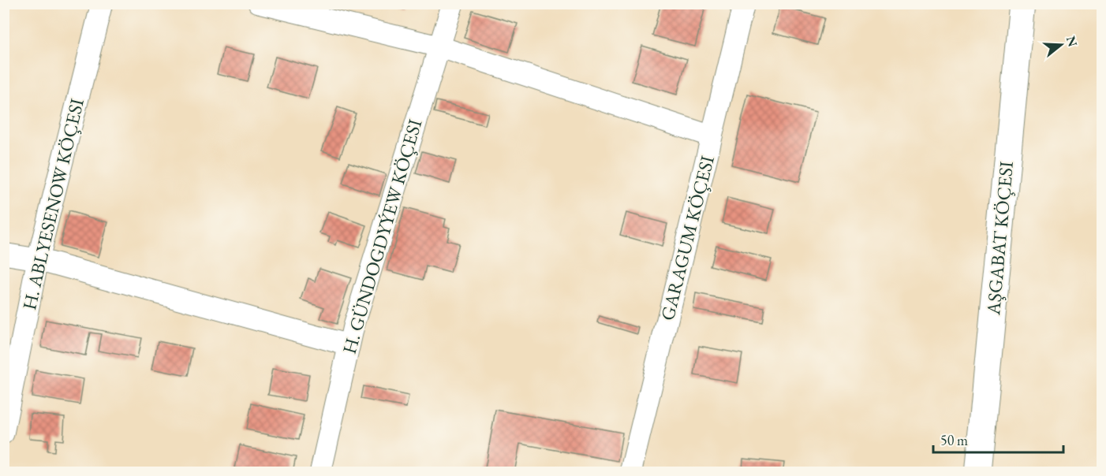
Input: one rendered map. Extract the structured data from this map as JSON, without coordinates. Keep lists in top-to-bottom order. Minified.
{"streets":{"street":["H. ABLYESENOW KÖÇESI","H. GÜNDOGDYÝEW KÖÇESI","GARAGUM KÖÇESI","AŞGABAT KÖÇESI"]},"scale_bar":"50 m","north":"right"}
